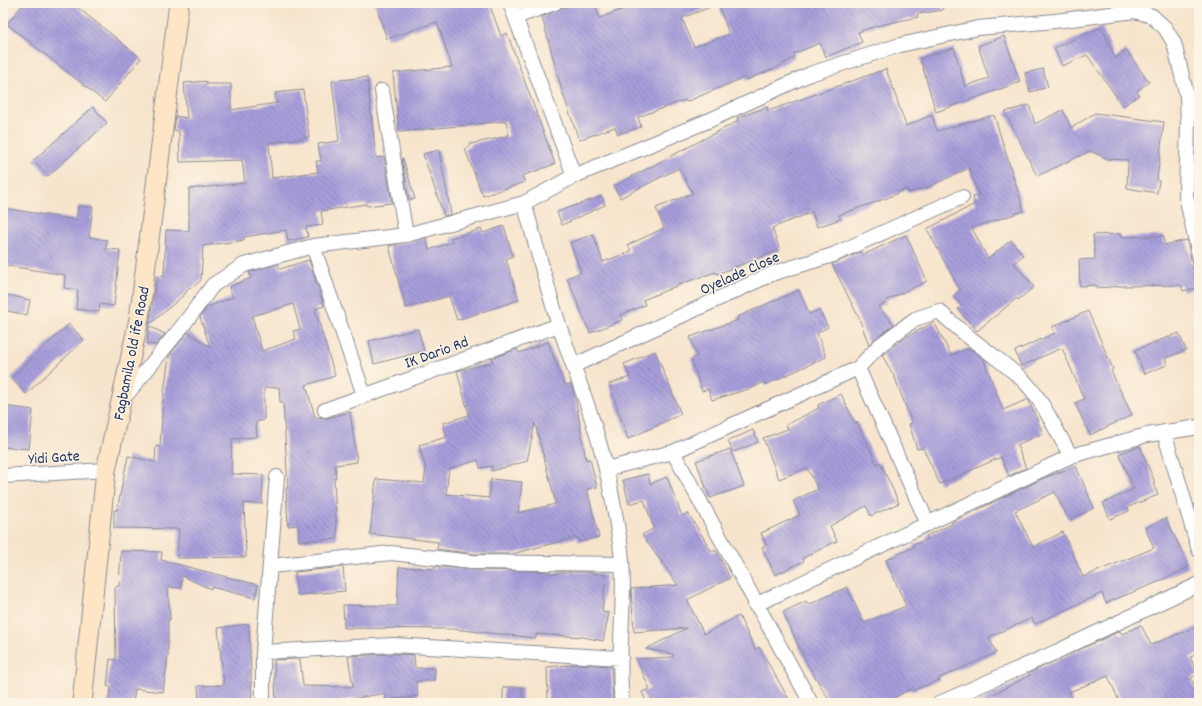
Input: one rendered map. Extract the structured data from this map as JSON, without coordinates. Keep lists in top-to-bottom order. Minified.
{"streets":{"street":["Oyelade Close","IK Dario Rd","Fagbamila old ife Road","Yidi Gate"]},"crossings":[["Fagbamila old ife Road","Yidi Gate"]]}
